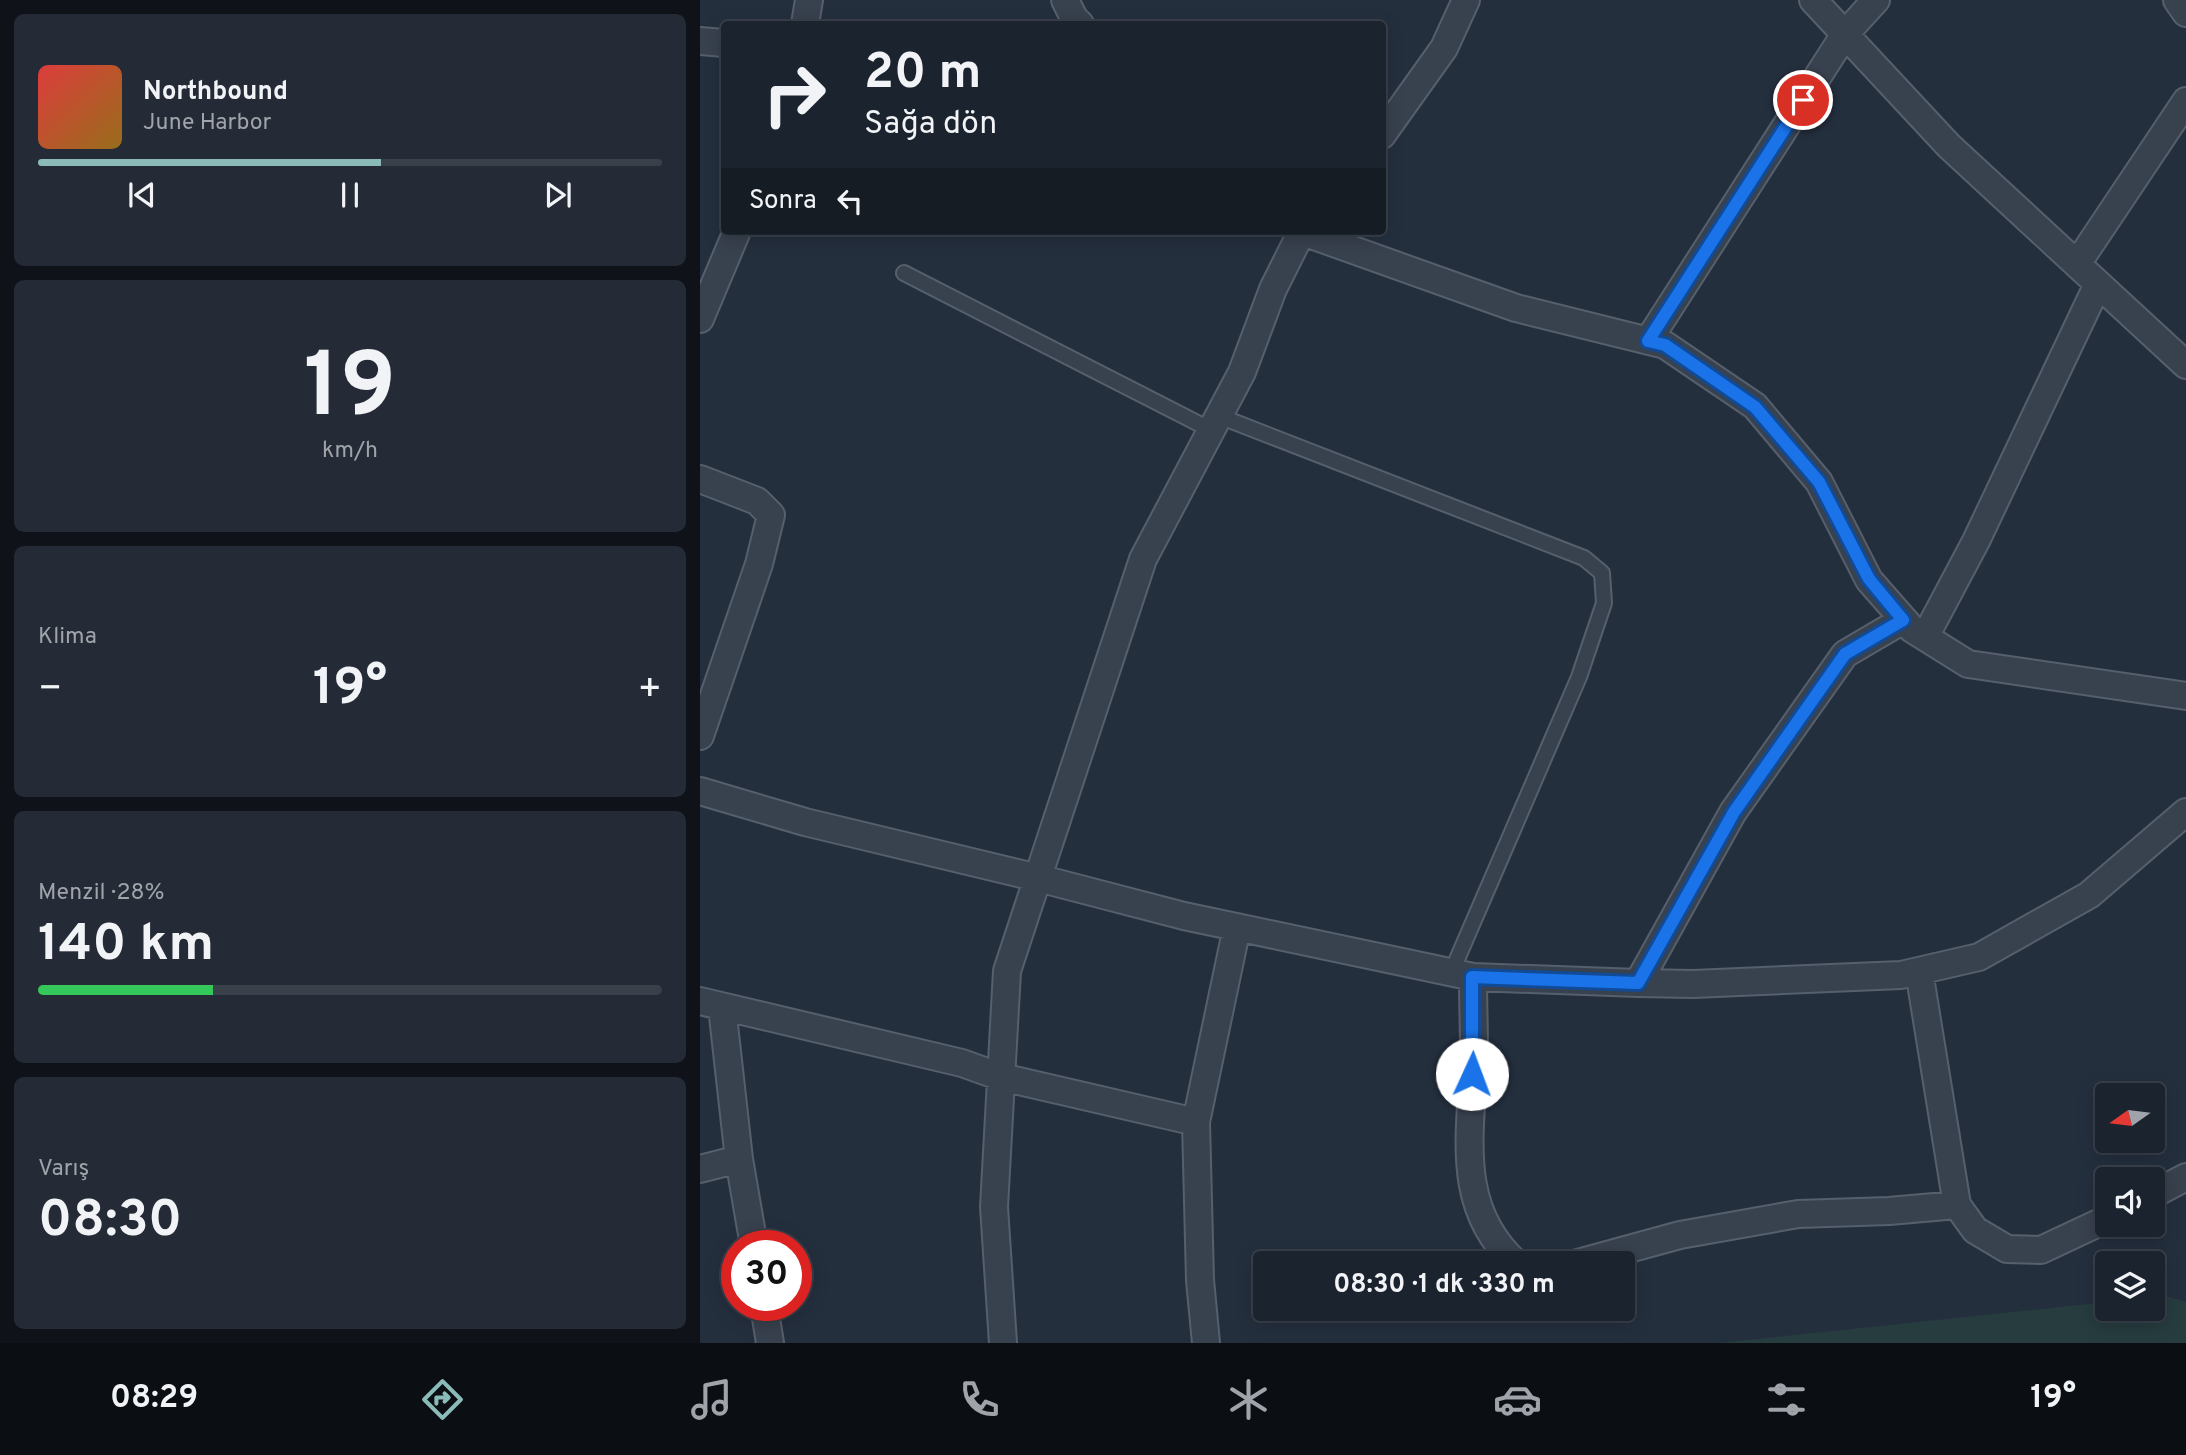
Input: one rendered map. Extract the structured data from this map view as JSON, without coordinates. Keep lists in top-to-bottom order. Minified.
{"north":"left","page":{"turn":["20 m","Sağa dön"],"song":["Northbound","June Harbor"],"then":"Sonra","tile":[["19","km/h"],"Klima",["Menzil · 28%","140 km"],["Varış","08:30"]],"heat":["−","19°","+"],"limit":"30","trip":"08:30 · 1 dk · 330 m","tabs":["08:29","19°"]}}
